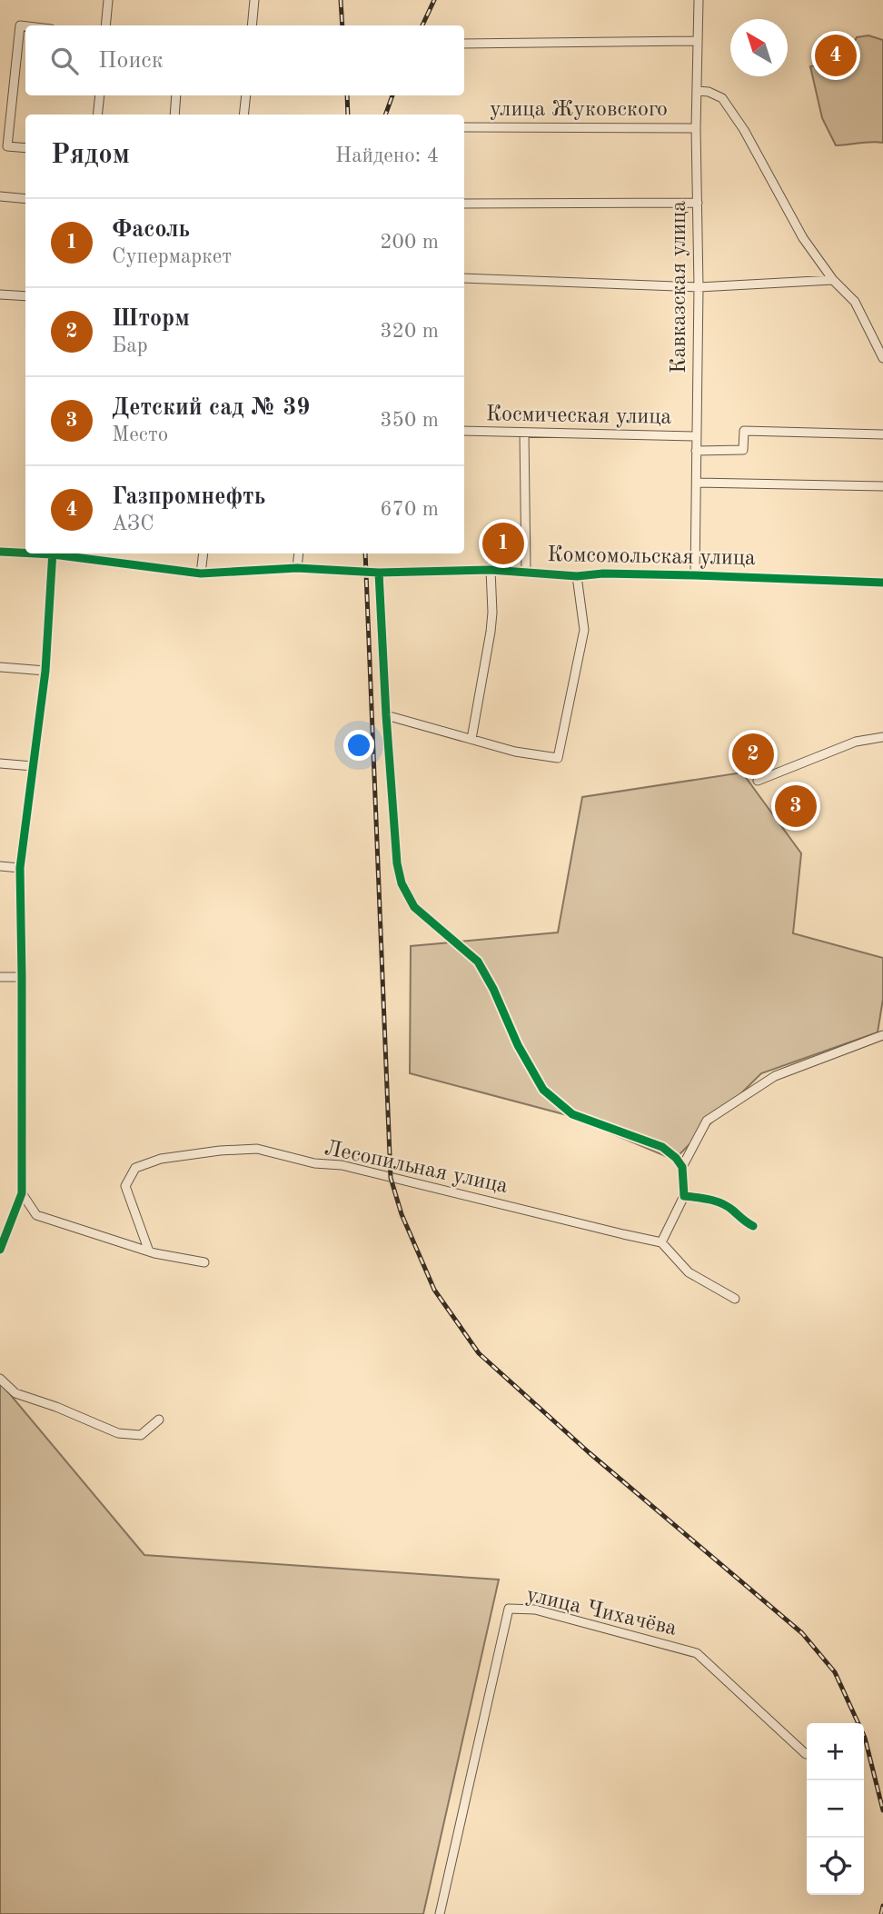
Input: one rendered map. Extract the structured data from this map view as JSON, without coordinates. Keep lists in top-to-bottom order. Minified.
{"streets":{"street":["улица Жуковского","Кавказская улица","Космическая улица","Комсомольская улица","Лесопильная улица","улица Чихачёва"]},"crossings":[["улица Жуковского","Кавказская улица"],["Кавказская улица","Космическая улица"],["Кавказская улица","Комсомольская улица"]],"north":"top left","page":{"search":"Поиск","pins":["4","1","2","3"],"heading":["Рядом","Найдено: 4"],"list":[{"mark":"1","name":"Фасоль","note":"Супермаркет","value":"200 m"},{"mark":"2","name":"Шторм","note":"Бар","value":"320 m"},{"mark":"3","name":"Детский сад № 39","note":"Место","value":"350 m"},{"mark":"4","name":"Газпромнефть","note":"АЗС","value":"670 m"}],"map_buttons":["+","−"]}}
